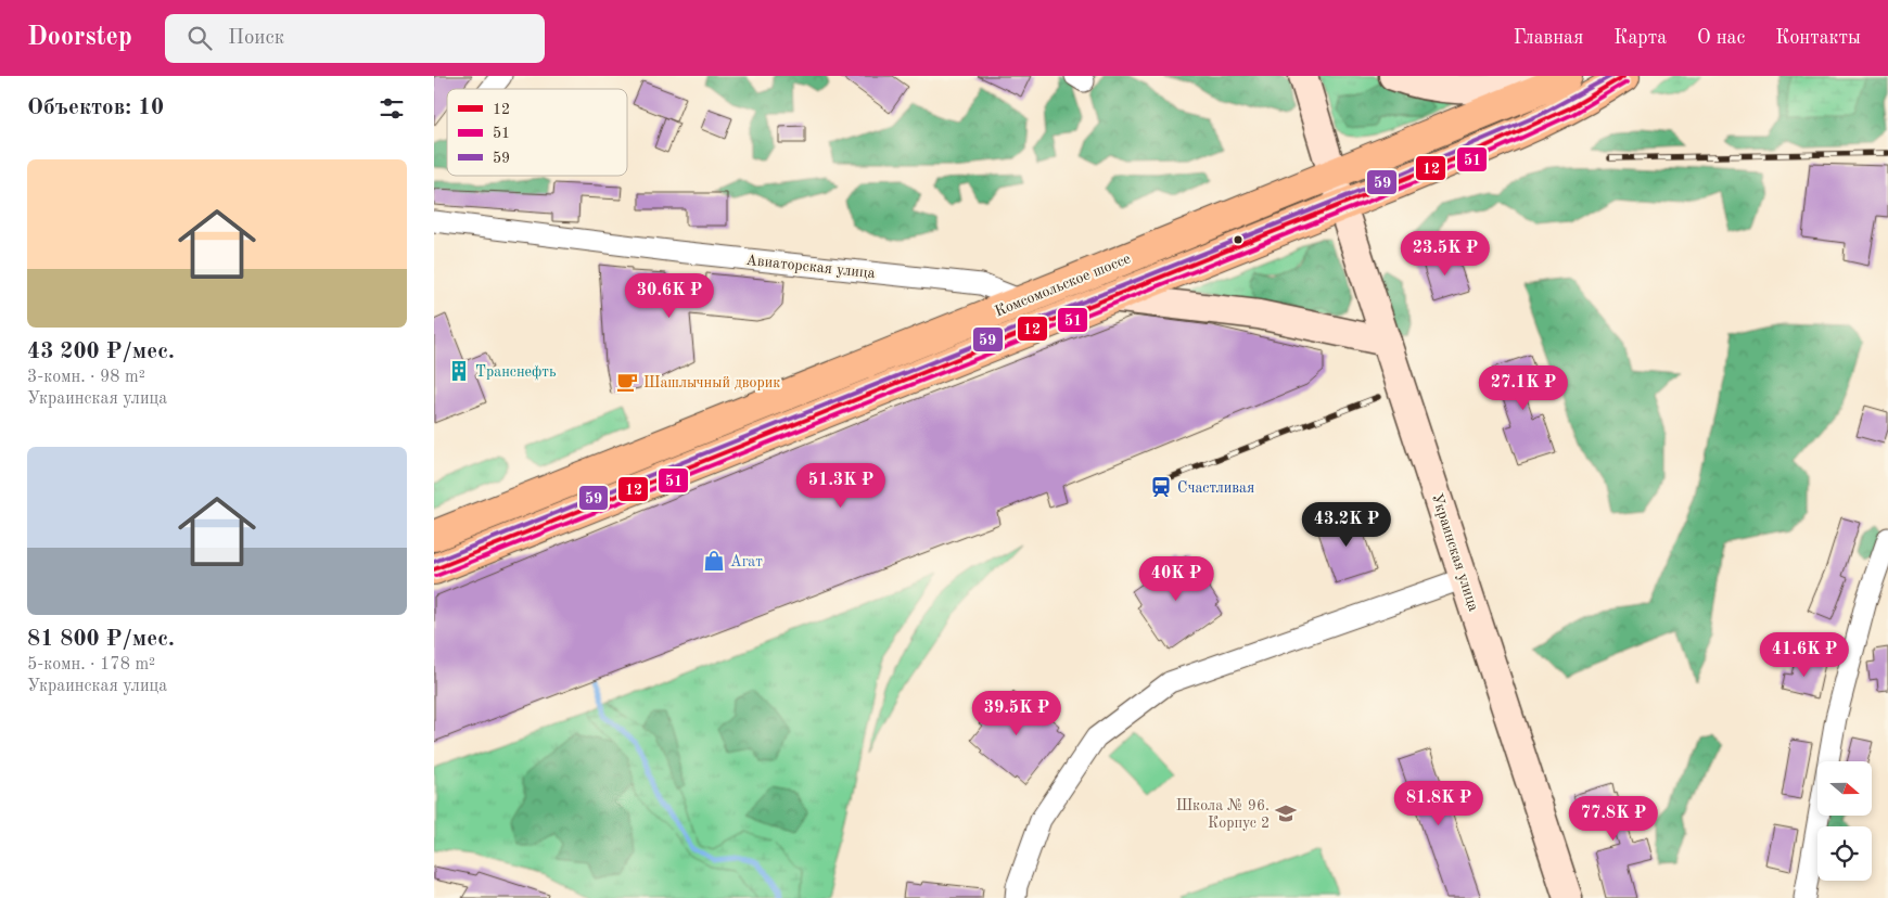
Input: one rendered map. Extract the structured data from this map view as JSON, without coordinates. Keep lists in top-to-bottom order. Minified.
{"streets":{"main road":["Комсомольское шоссе"],"street":["Авиаторская улица","Украинская улица"]},"crossings":[["Авиаторская улица","Комсомольское шоссе"],["Комсомольское шоссе","Украинская улица"]],"places":{"building":["Транснефть"],"cafe":["Шашлычный дворик"],"station":["Счастливая"],"shop":["Агат"],"school or university":["Школа № 96. Корпус 2"]},"lines":["transit line 12","transit line 59","transit line 51"],"legend":["12","51","59"],"north":"right","page":{"header":"Doorstep","search":"Поиск","nav":["Главная","Карта","О нас","Контакты"],"heading":"Объектов: 10","list":[{"name":"43 200 ₽/мес.","note":"3-комн. · 98 m² · Украинская улица"},{"name":"81 800 ₽/мес.","note":"5-комн. · 178 m² · Украинская улица"}],"price":["23.5K ₽","30.6K ₽","27.1K ₽","51.3K ₽","43.2K ₽","40K ₽","41.6K ₽","39.5K ₽","81.8K ₽","77.8K ₽"]}}
